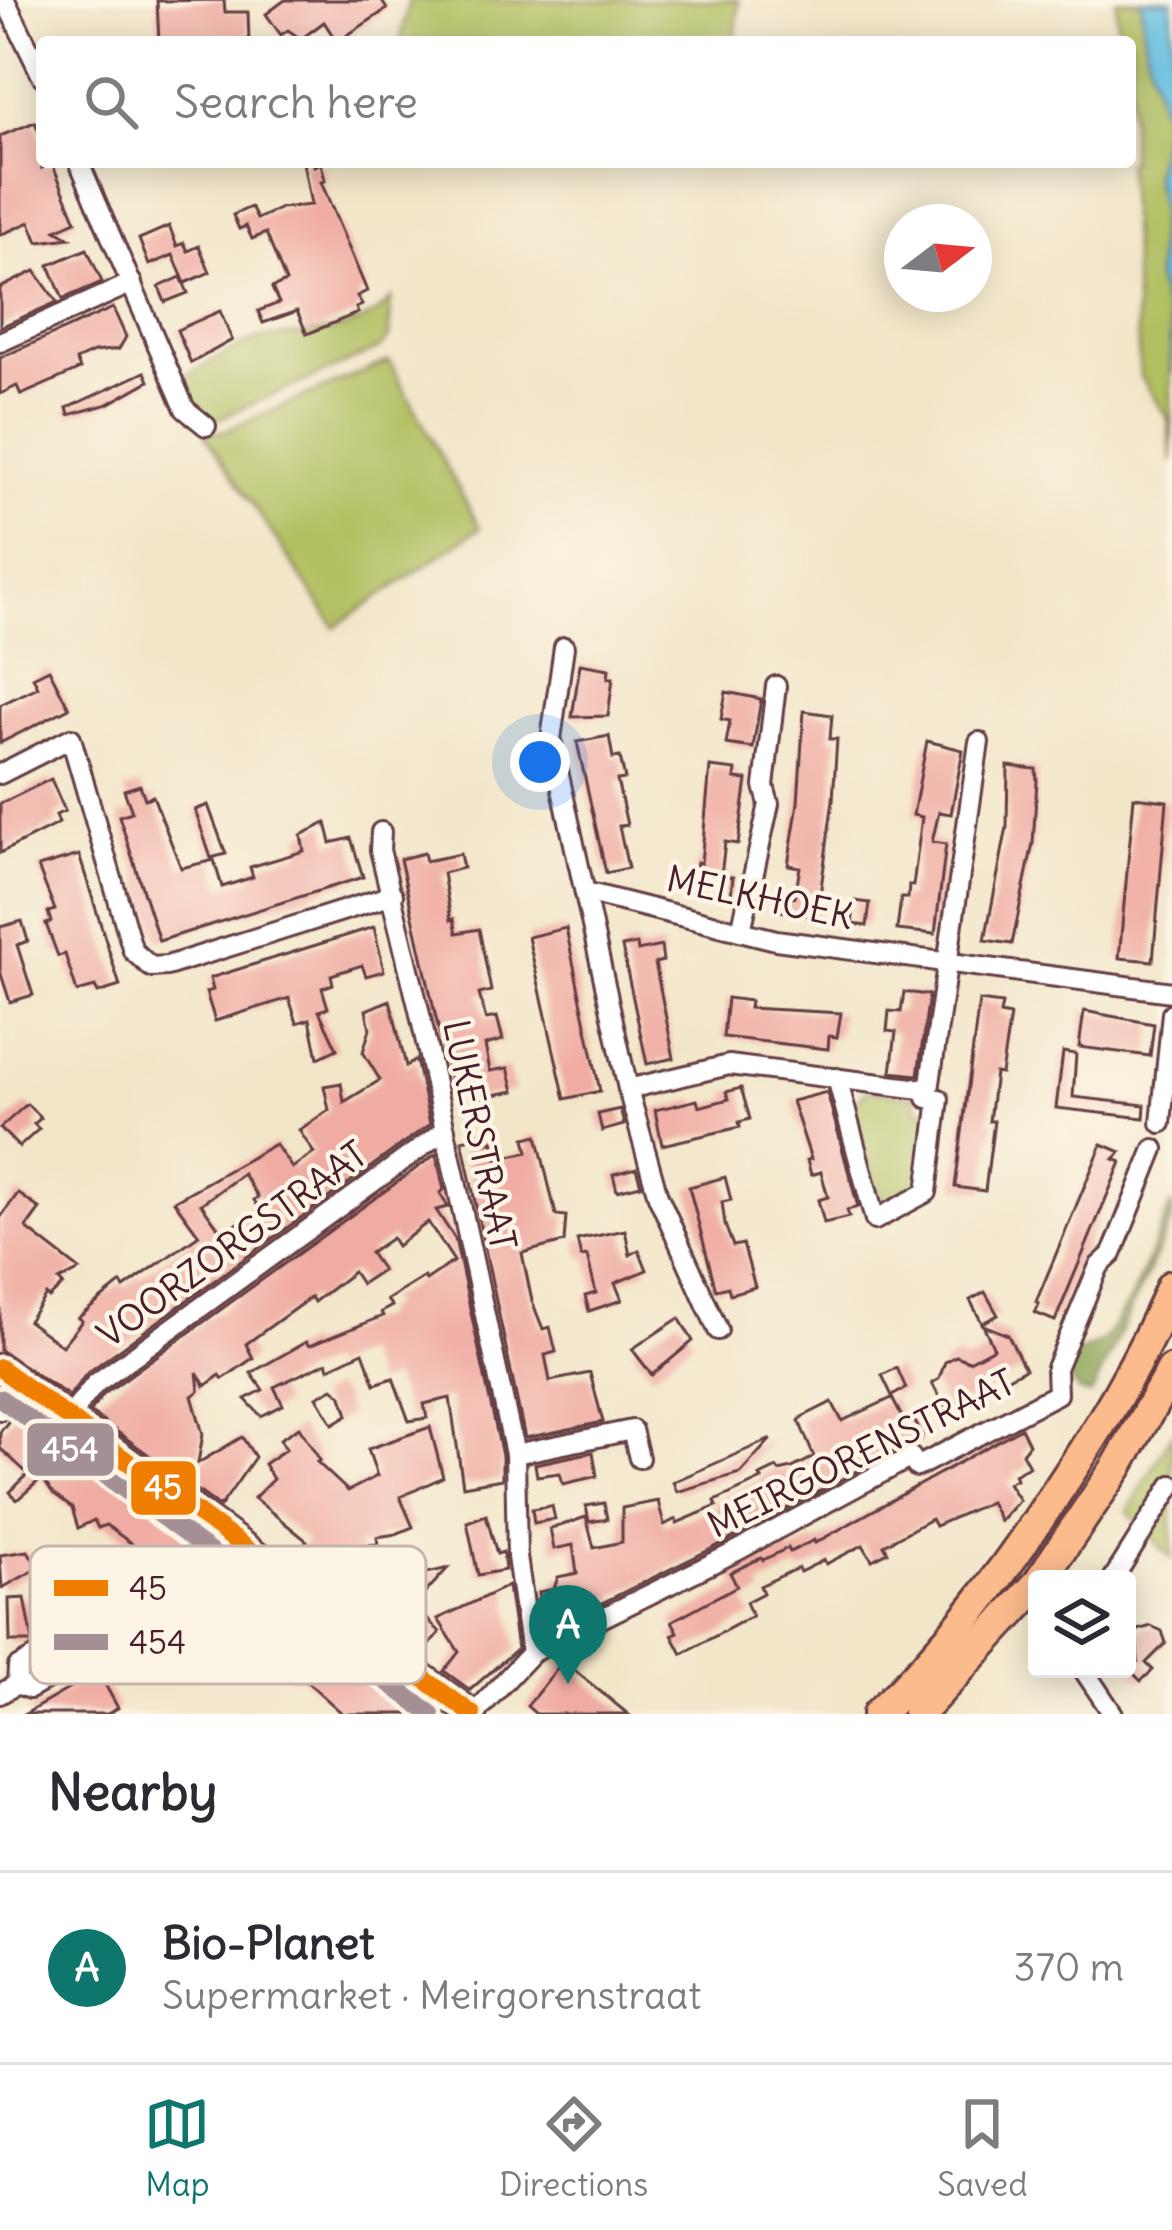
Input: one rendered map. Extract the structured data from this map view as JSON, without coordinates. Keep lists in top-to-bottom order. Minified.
{"streets":{"street":["MELKHOEK","LUKERSTRAAT","VOORZORGSTRAAT","MEIRGORENSTRAAT"]},"crossings":[["LUKERSTRAAT","VOORZORGSTRAAT"],["LUKERSTRAAT","MEIRGORENSTRAAT"]],"lines":["transit line 45","transit line 454"],"legend":["45","454"],"north":"right","page":{"search":"Search here","pins":"A","heading":"Nearby","list":[{"mark":"A","name":"Bio-Planet","note":"Supermarket · Meirgorenstraat","value":"370 m"}],"nav":["Map","Directions","Saved"]}}
